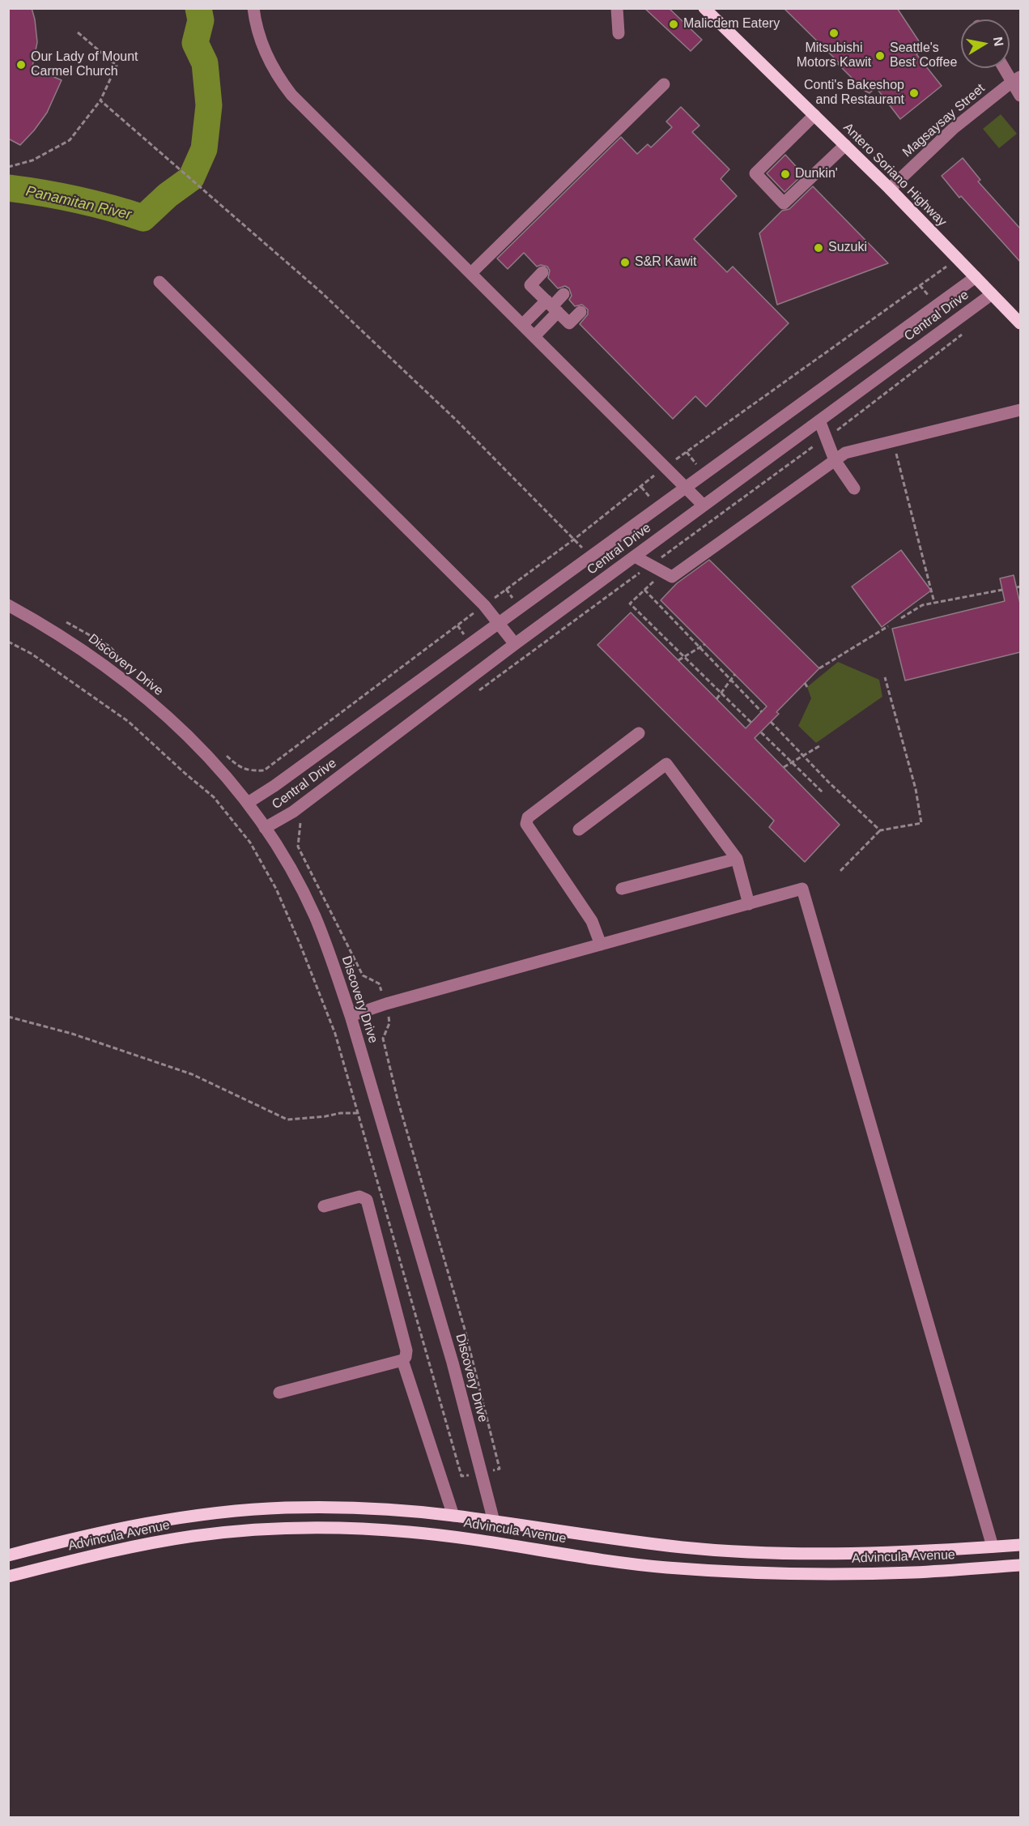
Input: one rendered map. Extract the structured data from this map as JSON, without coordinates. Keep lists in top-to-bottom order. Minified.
{"streets":{"main road":["Antero Soriano Highway","Advincula Avenue"],"street":["Magsaysay Street","Central Drive","Discovery Drive"]},"crossings":[["Magsaysay Street","Antero Soriano Highway"],["Antero Soriano Highway","Central Drive"],["Central Drive","Discovery Drive"],["Discovery Drive","Advincula Avenue"]],"water":["Panamitan River"],"places":["Malicdem Eatery","Mitsubishi Motors Kawit","Seattle's Best Coffee","Our Lady of Mount Carmel Church","Conti's Bakeshop and Restaurant","Dunkin'","Suzuki","S&R Kawit"],"north":"right"}
